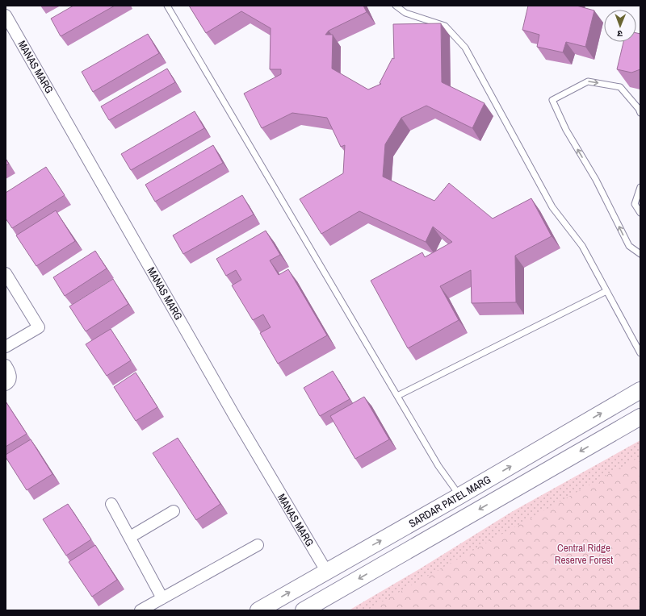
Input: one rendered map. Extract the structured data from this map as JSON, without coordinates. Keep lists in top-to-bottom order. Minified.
{"streets":{"main road":["SARDAR PATEL MARG"],"street":["MANAS MARG"]},"crossings":[["MANAS MARG","SARDAR PATEL MARG"]],"parks":["Central Ridge Reserve Forest"],"north":"bottom"}
